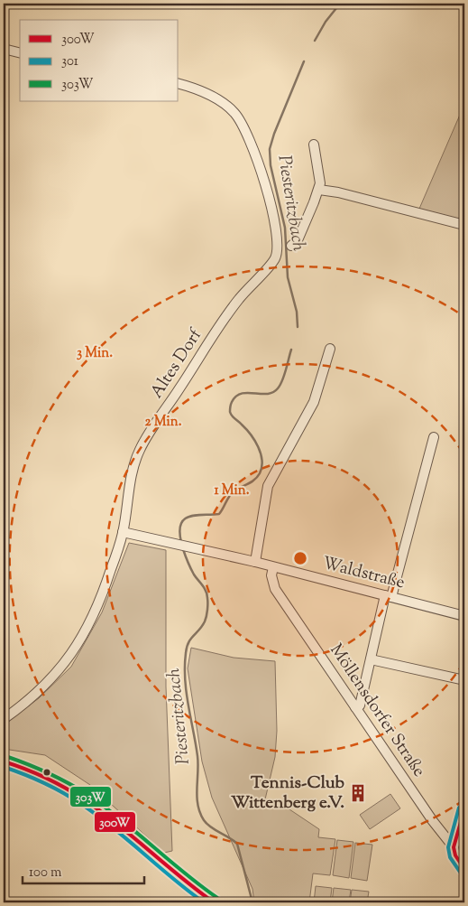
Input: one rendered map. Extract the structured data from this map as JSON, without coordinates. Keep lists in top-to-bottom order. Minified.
{"streets":{"street":["Altes Dorf","Waldstraße","Möllensdorfer Straße"]},"crossings":[["Altes Dorf","Waldstraße"],["Waldstraße","Möllensdorfer Straße"]],"water":["Piesteritzbach"],"places":{"building":["Tennis-Club Wittenberg e.V."]},"lines":["transit line 303W","transit line 300W","transit line 301"],"legend":["300W","301","303W"],"scale_bar":"100 m","rings":["3 Min.","2 Min.","1 Min."]}
